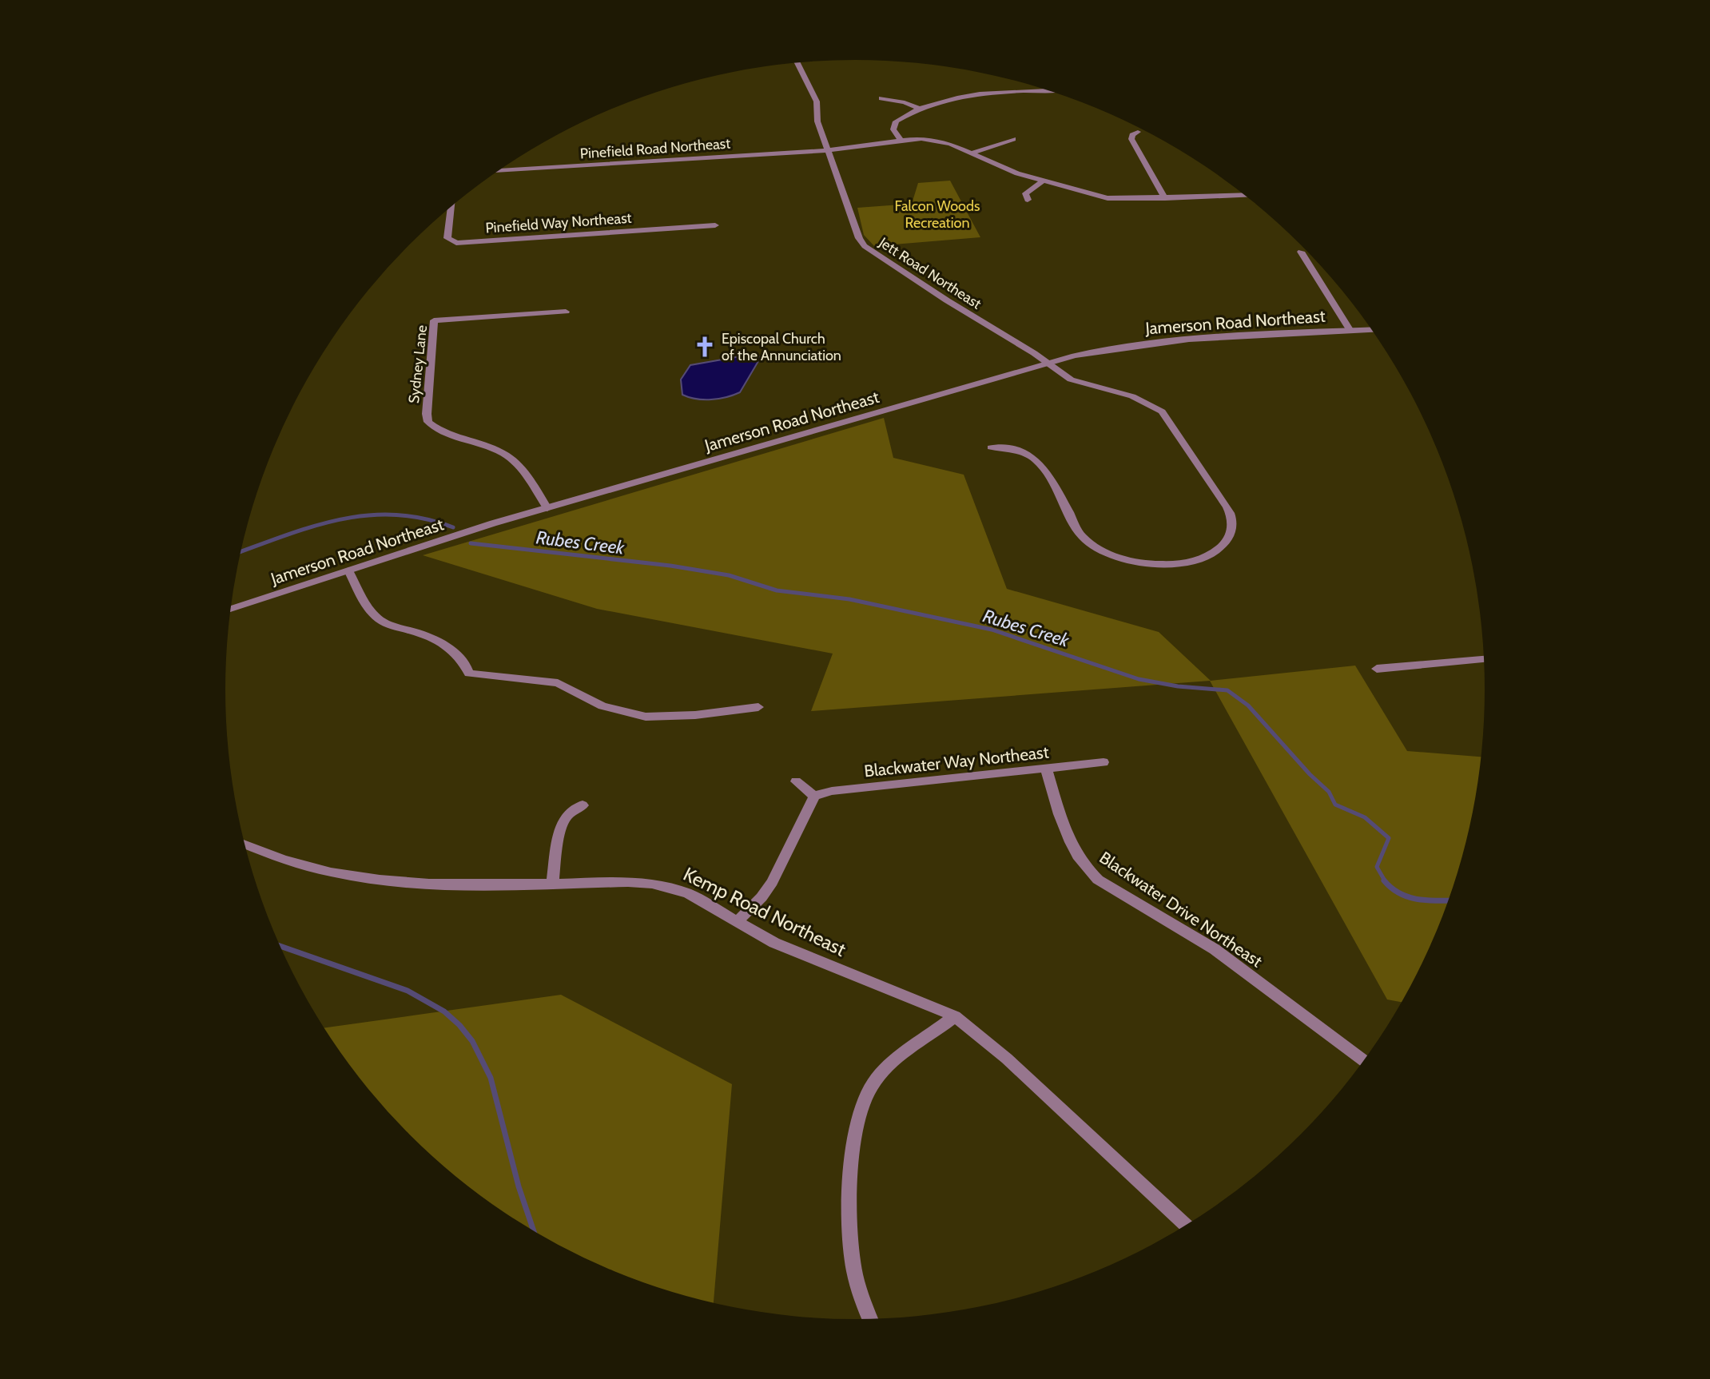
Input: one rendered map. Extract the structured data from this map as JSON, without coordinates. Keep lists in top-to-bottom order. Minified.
{"streets":{"street":["Pinefield Road Northeast","Pinefield Way Northeast","Jett Road Northeast","Jamerson Road Northeast","Sydney Lane","Blackwater Way Northeast","Blackwater Drive Northeast","Kemp Road Northeast"]},"crossings":[["Pinefield Road Northeast","Jett Road Northeast"],["Jett Road Northeast","Jamerson Road Northeast"],["Jamerson Road Northeast","Sydney Lane"],["Blackwater Way Northeast","Blackwater Drive Northeast"]],"water":["Rubes Creek"],"parks":["Falcon Woods Recreation"],"places":{"church":["Episcopal Church of the Annunciation"]}}
